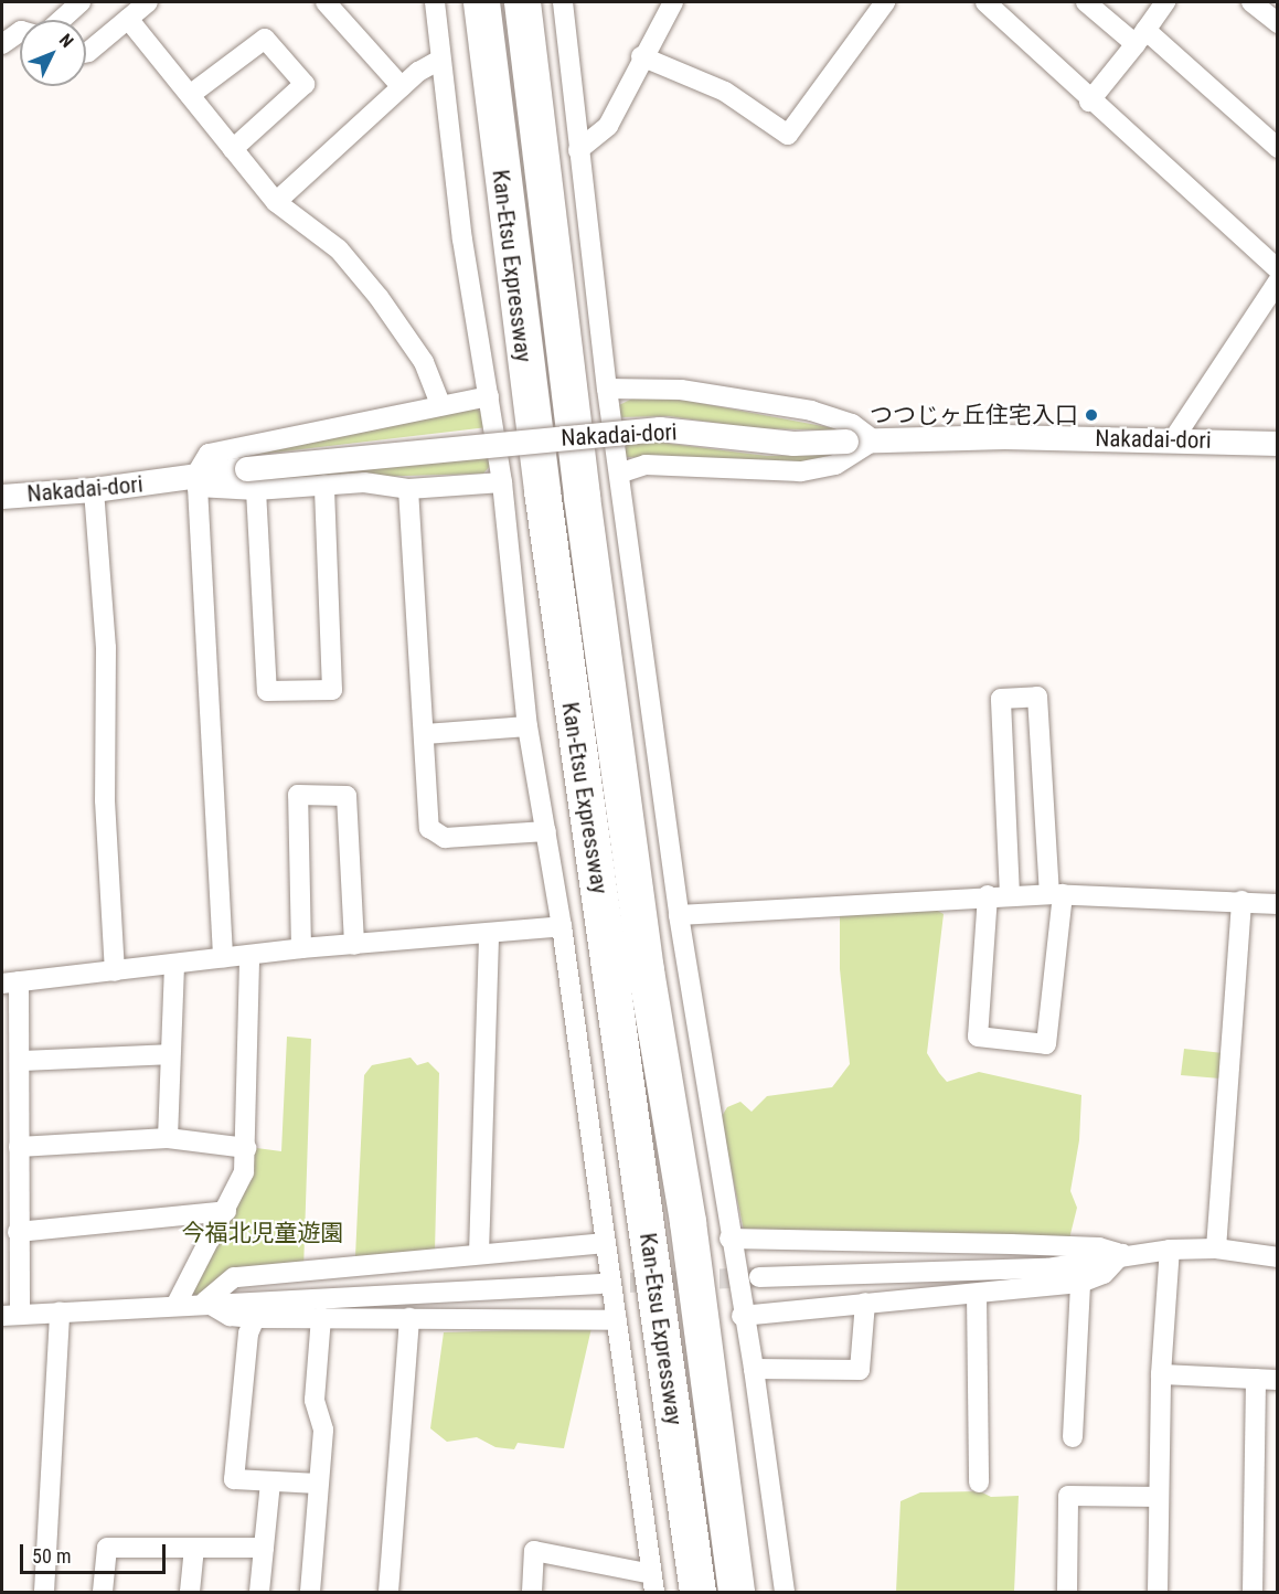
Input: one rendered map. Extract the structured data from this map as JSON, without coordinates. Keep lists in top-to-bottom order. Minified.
{"streets":{"highway":["Kan-Etsu Expressway"],"street":["Nakadai-dori"]},"parks":["今福北児童遊園"],"places":["つつじヶ丘住宅入口"],"scale_bar":"50 m","north":"top right"}
